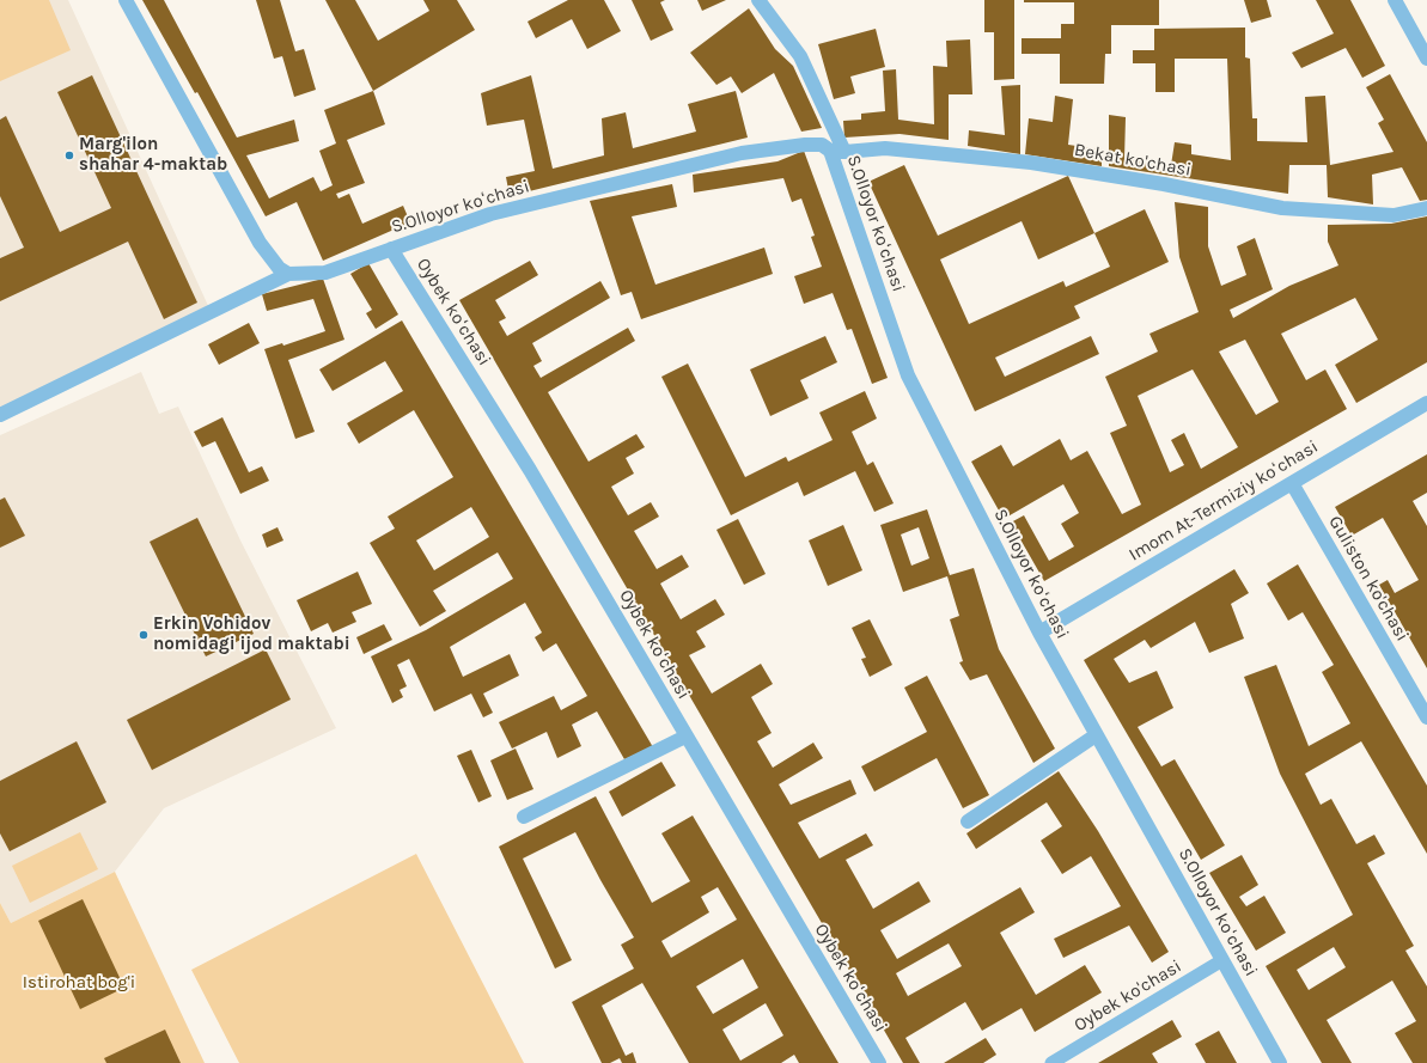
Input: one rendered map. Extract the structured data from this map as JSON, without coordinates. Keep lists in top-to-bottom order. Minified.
{"streets":{"street":["Bekat ko'chasi","S.Olloyor koʻchasi","Oybek koʻchasi","Imom At-Termiziy koʻchasi","Guliston ko'chasi"],"lane":["Oybek ko'chasi"]},"crossings":[["Bekat ko'chasi","S.Olloyor koʻchasi"],["S.Olloyor koʻchasi","Oybek koʻchasi"],["S.Olloyor koʻchasi","Imom At-Termiziy koʻchasi"],["S.Olloyor koʻchasi","Oybek ko'chasi"],["Imom At-Termiziy koʻchasi","Guliston ko'chasi"]],"parks":["Istirohat bog'i"],"places":["Marg'ilon shahar 4-maktab","Erkin Vohidov nomidagi ijod maktabi"]}
